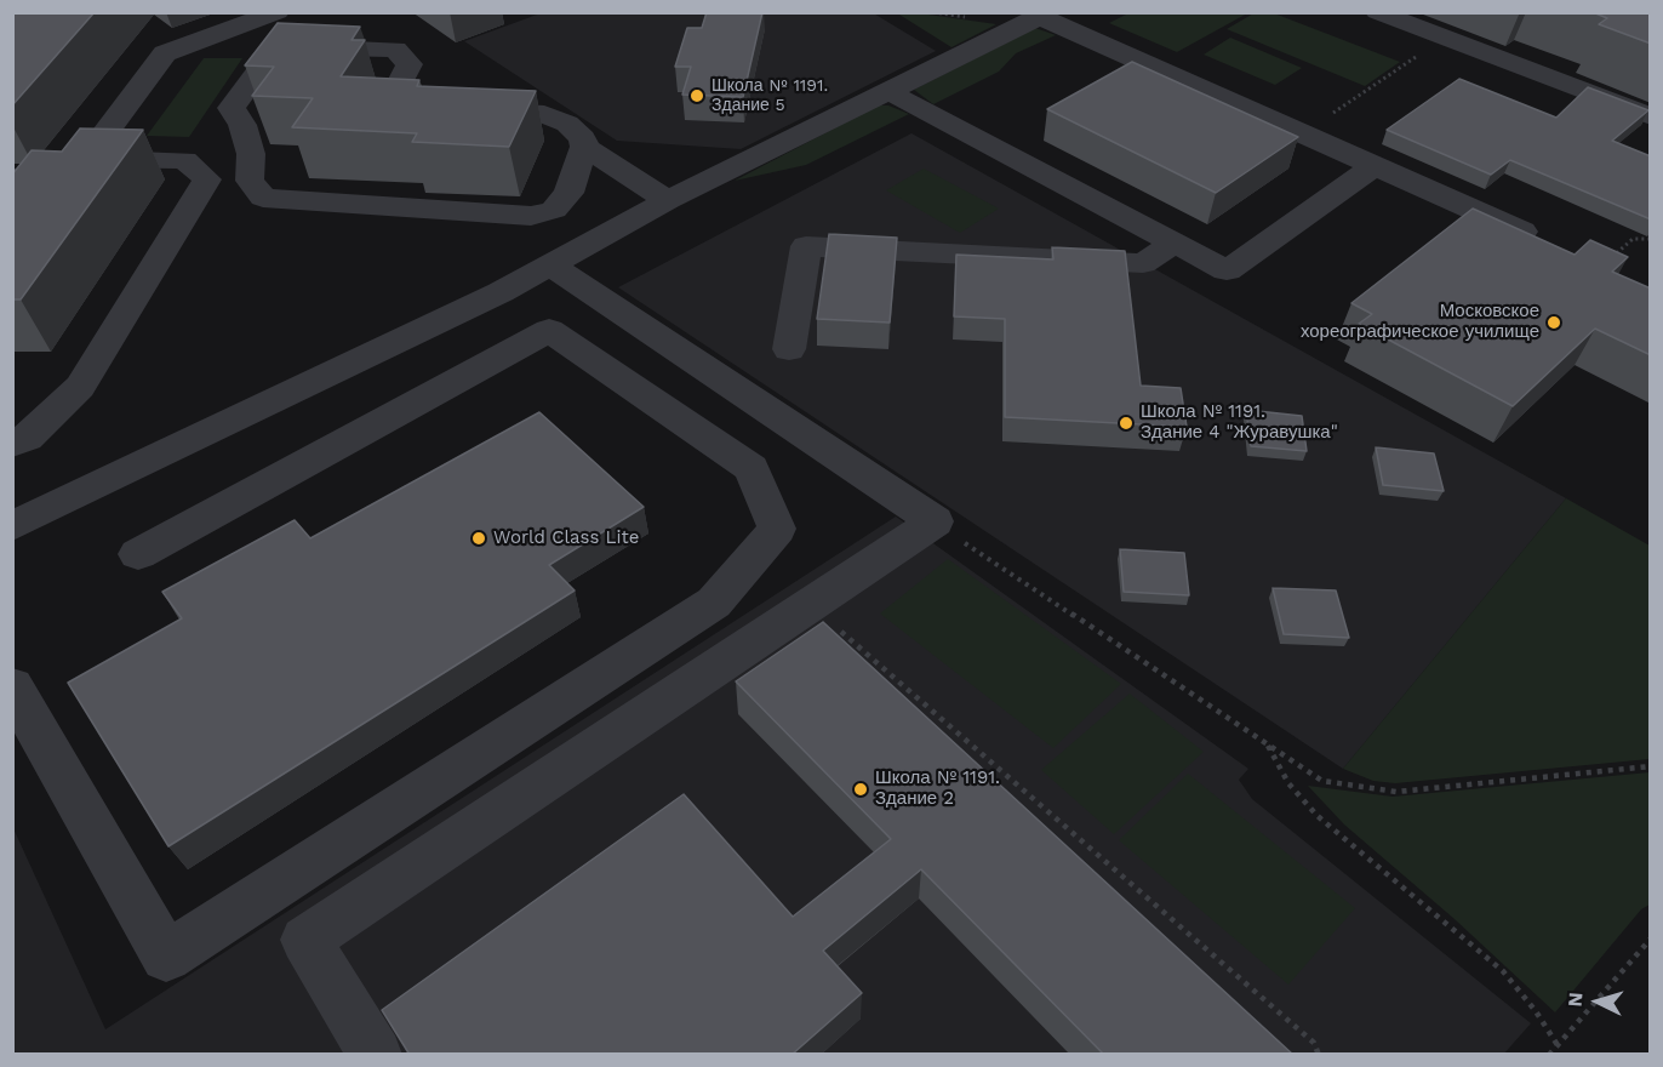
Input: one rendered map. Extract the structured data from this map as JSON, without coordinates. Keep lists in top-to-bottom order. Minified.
{"places":["Школа № 1191. Здание 5","Московское хореографическое училище","Школа № 1191. Здание 4 \"Журавушка\"","World Class Lite","Школа № 1191. Здание 2"],"north":"left"}
